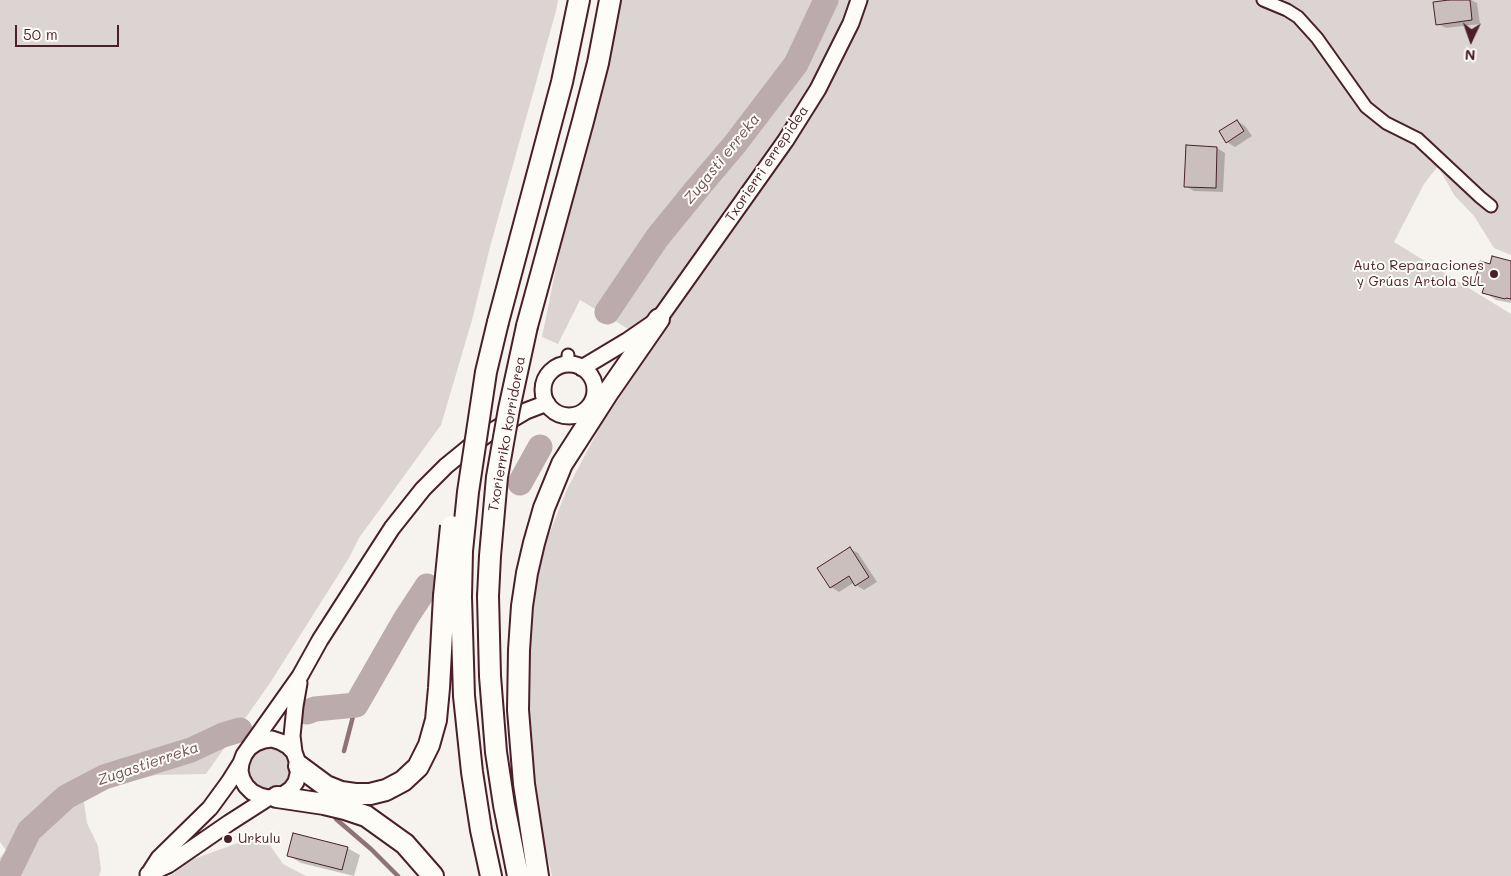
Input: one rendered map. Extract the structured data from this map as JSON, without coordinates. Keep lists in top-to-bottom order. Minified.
{"streets":{"highway":["Txorierriko korridorea"],"main road":["Txorierri errepidea"]},"water":["Zugasti erreka","Zugastierreka"],"places":["Auto Reparaciones y Grúas Artola SLL","Urkulu"],"scale_bar":"50 m","north":"bottom"}
